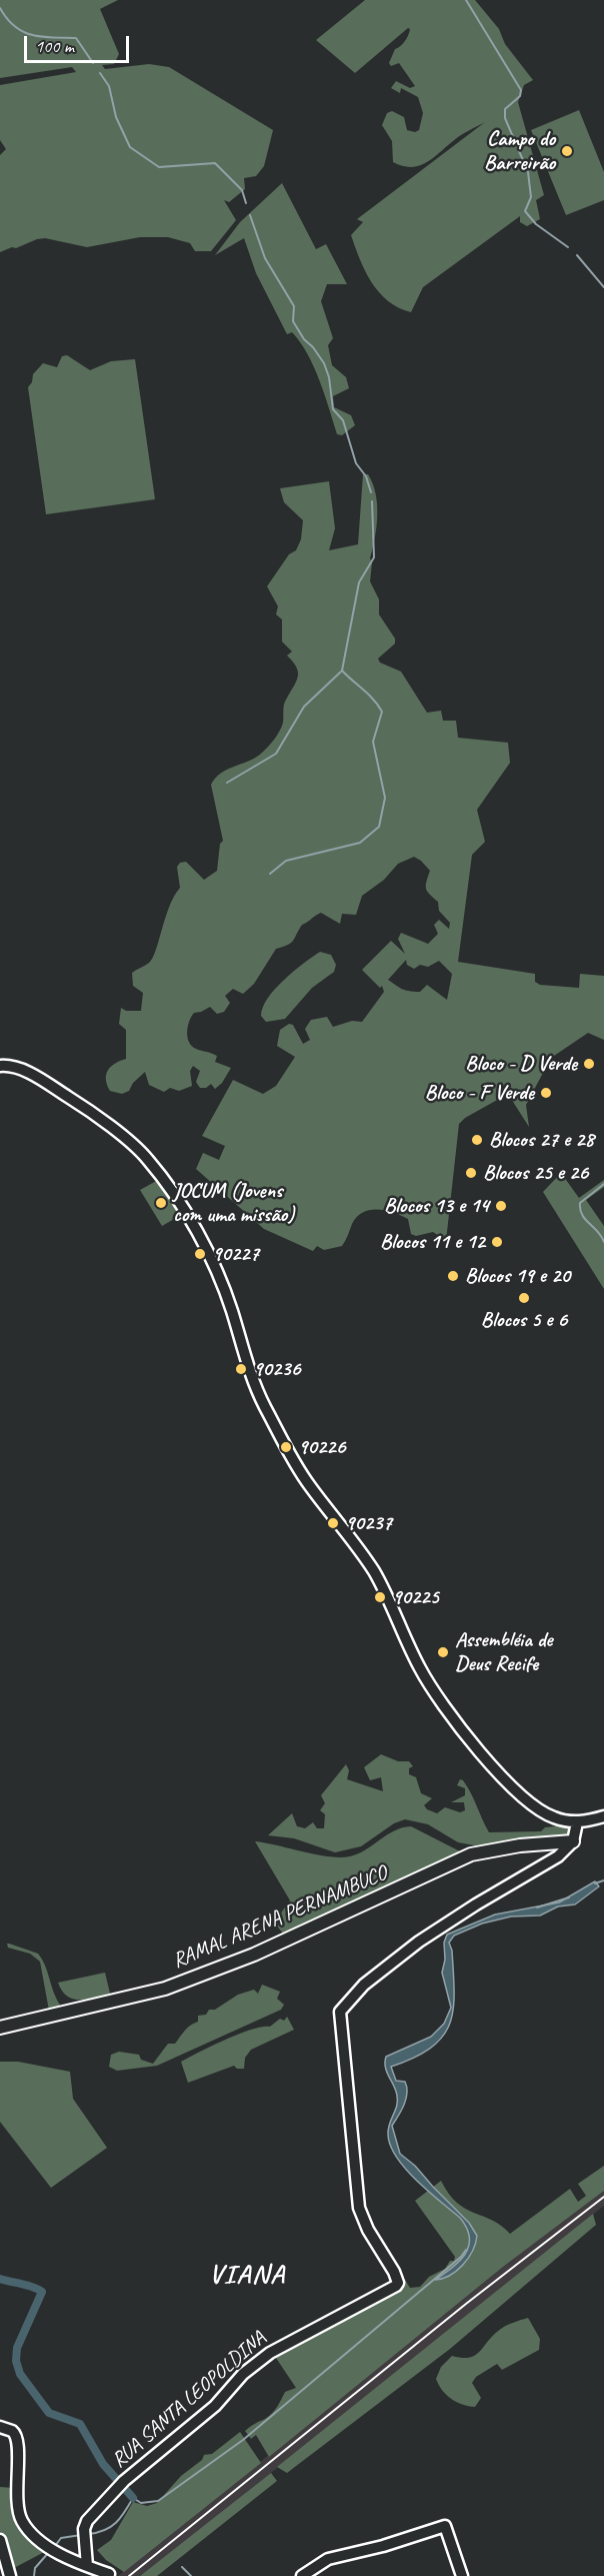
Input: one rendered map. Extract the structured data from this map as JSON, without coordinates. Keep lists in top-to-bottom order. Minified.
{"streets":{"main road":["RAMAL ARENA PERNAMBUCO"],"street":["RUA SANTA LEOPOLDINA"]},"crossings":[["RAMAL ARENA PERNAMBUCO","RUA SANTA LEOPOLDINA"]],"districts":["VIANA"],"places":["Campo do Barreirão","Bloco - D Verde","Bloco - F Verde","Blocos 27 e 28","Blocos 25 e 26","JOCUM (Jovens com uma missão)","Blocos 13 e 14","Blocos 11 e 12","90227","Blocos 19 e 20","Blocos 5 e 6","90236","90226","90237","90225","Assembléia de Deus Recife"],"scale_bar":"100 m"}
